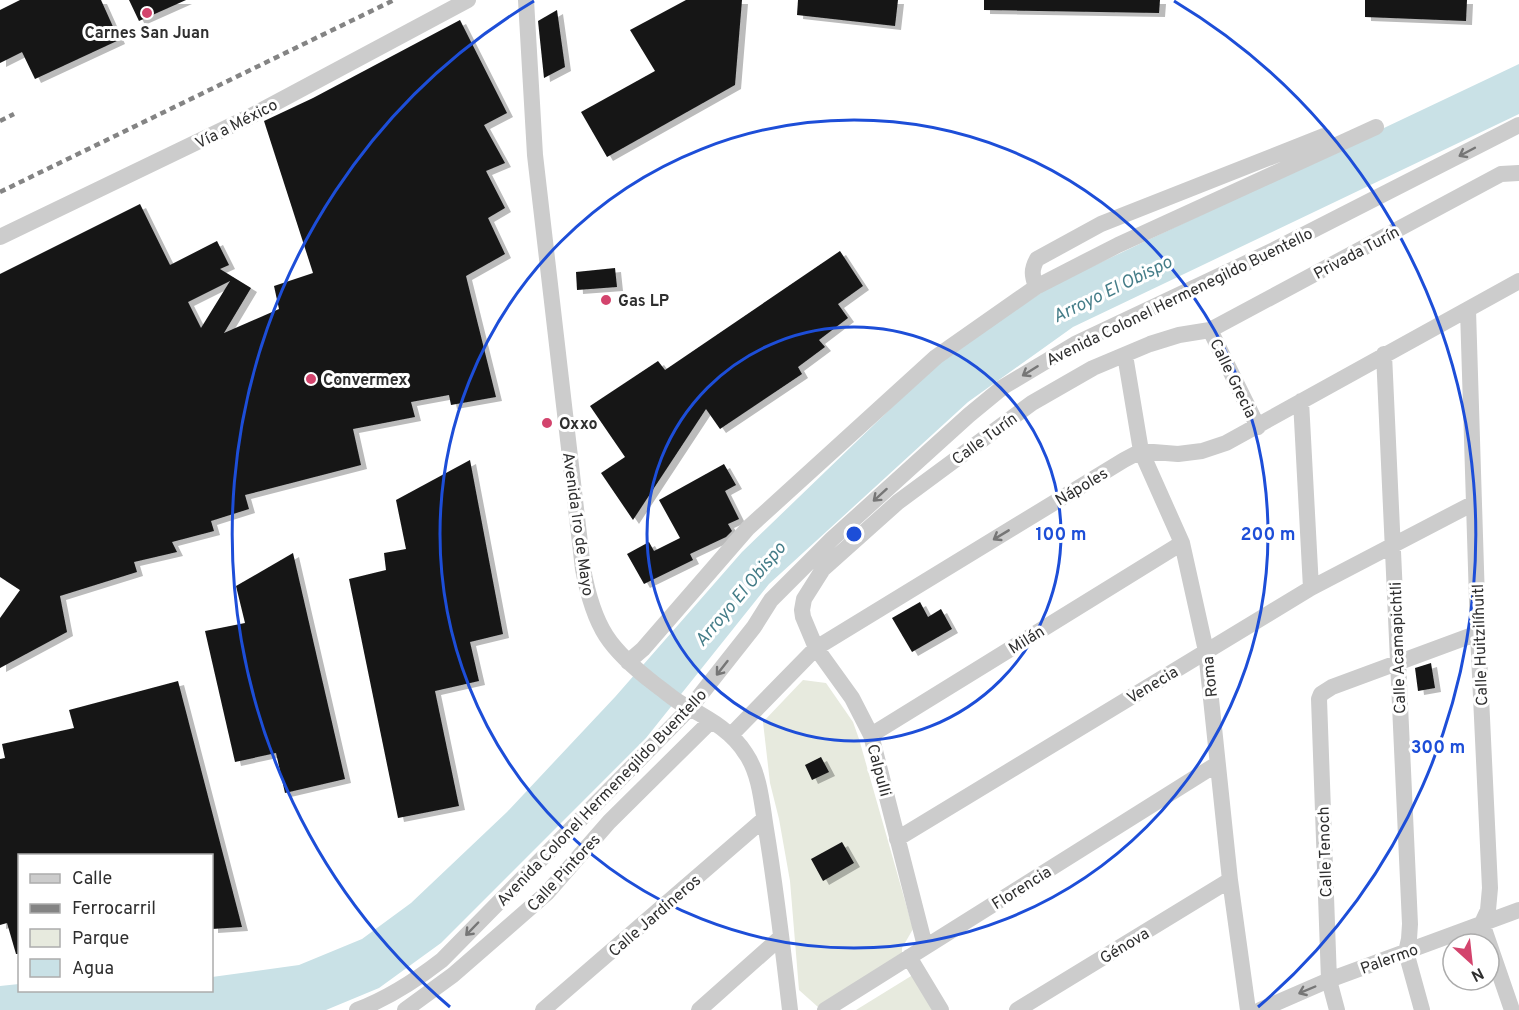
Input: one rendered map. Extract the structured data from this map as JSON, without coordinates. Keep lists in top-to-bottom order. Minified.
{"streets":{"street":["Vía a México","Privada Turín","Avenida Colonel Hermenegildo Buentello","Calle Grecia","Calle Turín","Nápoles","Avenida 1ro de Mayo","Milán","Calle Huitzilíhuitl","Calle Acamapichtli","Roma","Venecia","Calpulli","Calle Tenoch","Calle Pintores","Florencia","Calle Jardineros","Génova","Palermo"]},"crossings":[["Privada Turín","Calle Grecia"],["Privada Turín","Calle Turín"],["Avenida Colonel Hermenegildo Buentello","Avenida 1ro de Mayo"],["Calle Grecia","Calle Turín"],["Calle Turín","Roma"],["Calle Turín","Calpulli"],["Nápoles","Avenida 1ro de Mayo"],["Nápoles","Roma"],["Nápoles","Calpulli"],["Avenida 1ro de Mayo","Calle Pintores"],["Avenida 1ro de Mayo","Calle Jardineros"],["Milán","Roma"],["Milán","Calpulli"],["Calle Huitzilíhuitl","Venecia"],["Calle Huitzilíhuitl","Palermo"],["Calle Acamapichtli","Venecia"],["Calle Acamapichtli","Calle Tenoch"],["Calle Acamapichtli","Palermo"],["Roma","Venecia"],["Roma","Florencia"],["Roma","Génova"],["Venecia","Calpulli"],["Calpulli","Florencia"],["Calle Tenoch","Palermo"]],"one_way":["Nápoles"],"water":["Arroyo El Obispo"],"places":["Carnes San Juan","Gas LP","Convermex","Oxxo"],"legend":["Calle","Ferrocarril","Parque","Agua"],"north":"bottom right","rings":["100 m","200 m","300 m"]}
